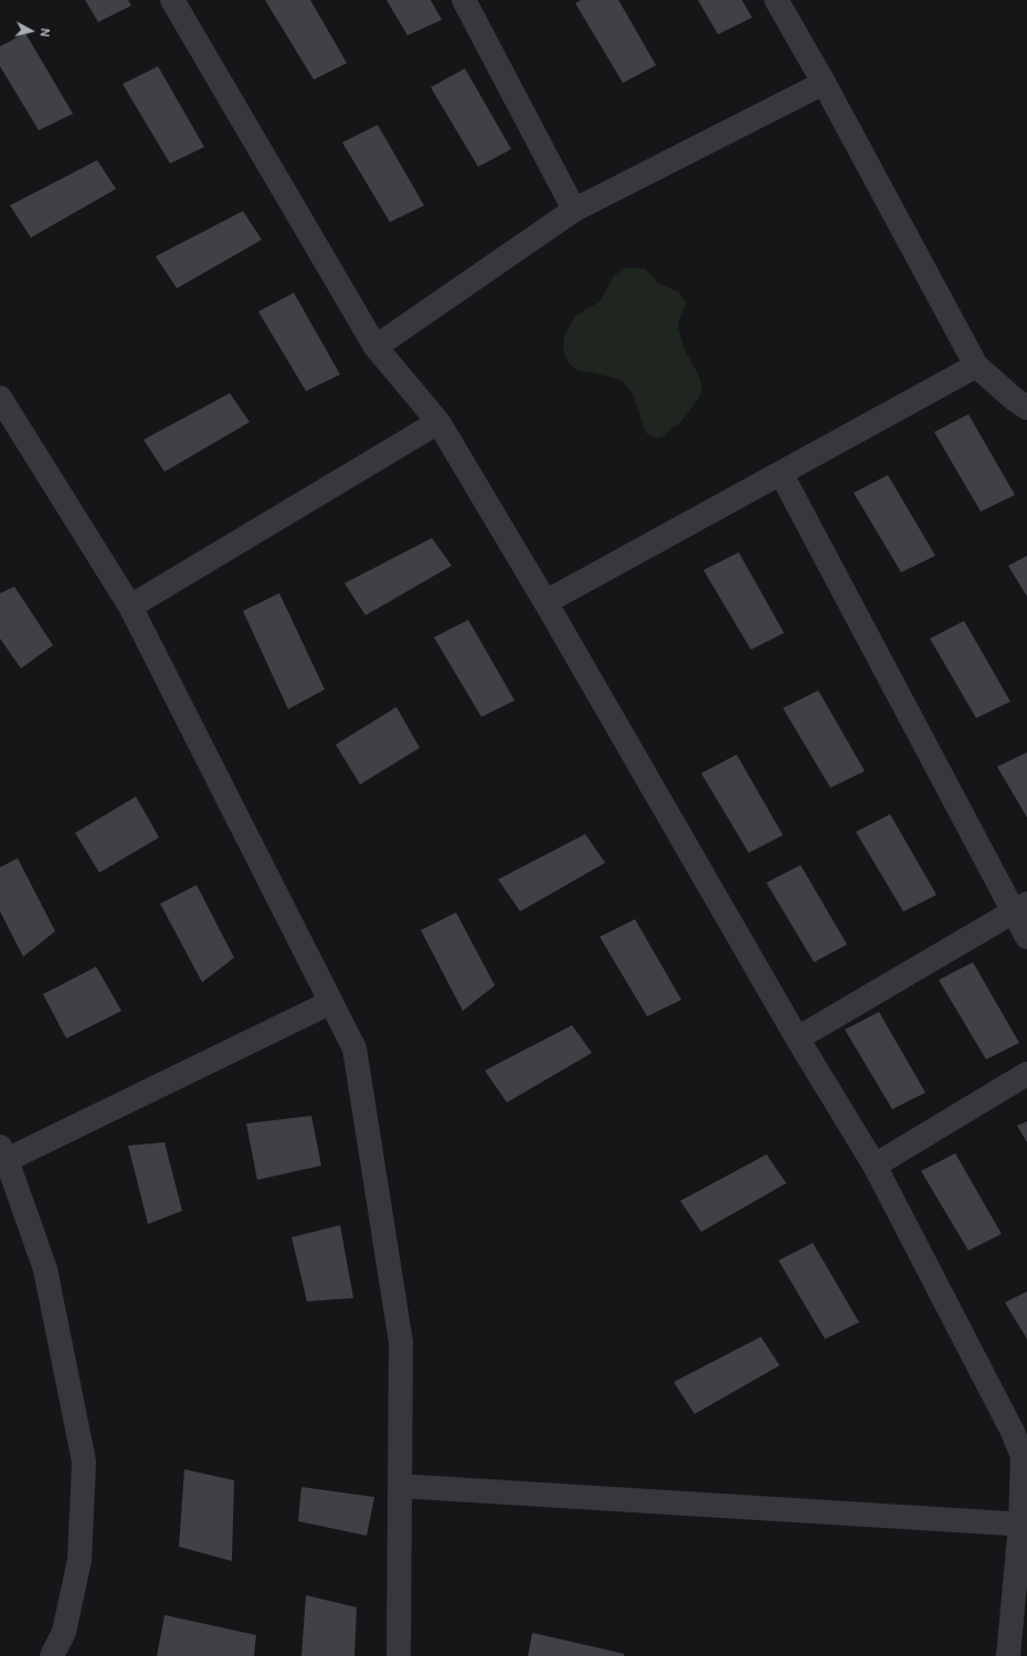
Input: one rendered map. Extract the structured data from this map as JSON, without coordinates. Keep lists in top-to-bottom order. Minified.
{"north":"right"}
